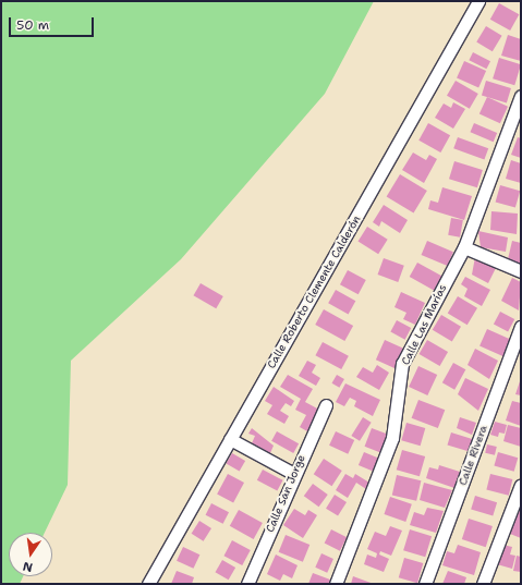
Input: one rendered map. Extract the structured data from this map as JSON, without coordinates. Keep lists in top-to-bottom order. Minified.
{"streets":{"street":["Calle Roberto Clemente Calderón","Calle Las Marías","Calle Rivera","Calle San Jorge"]},"scale_bar":"50 m","north":"bottom"}
